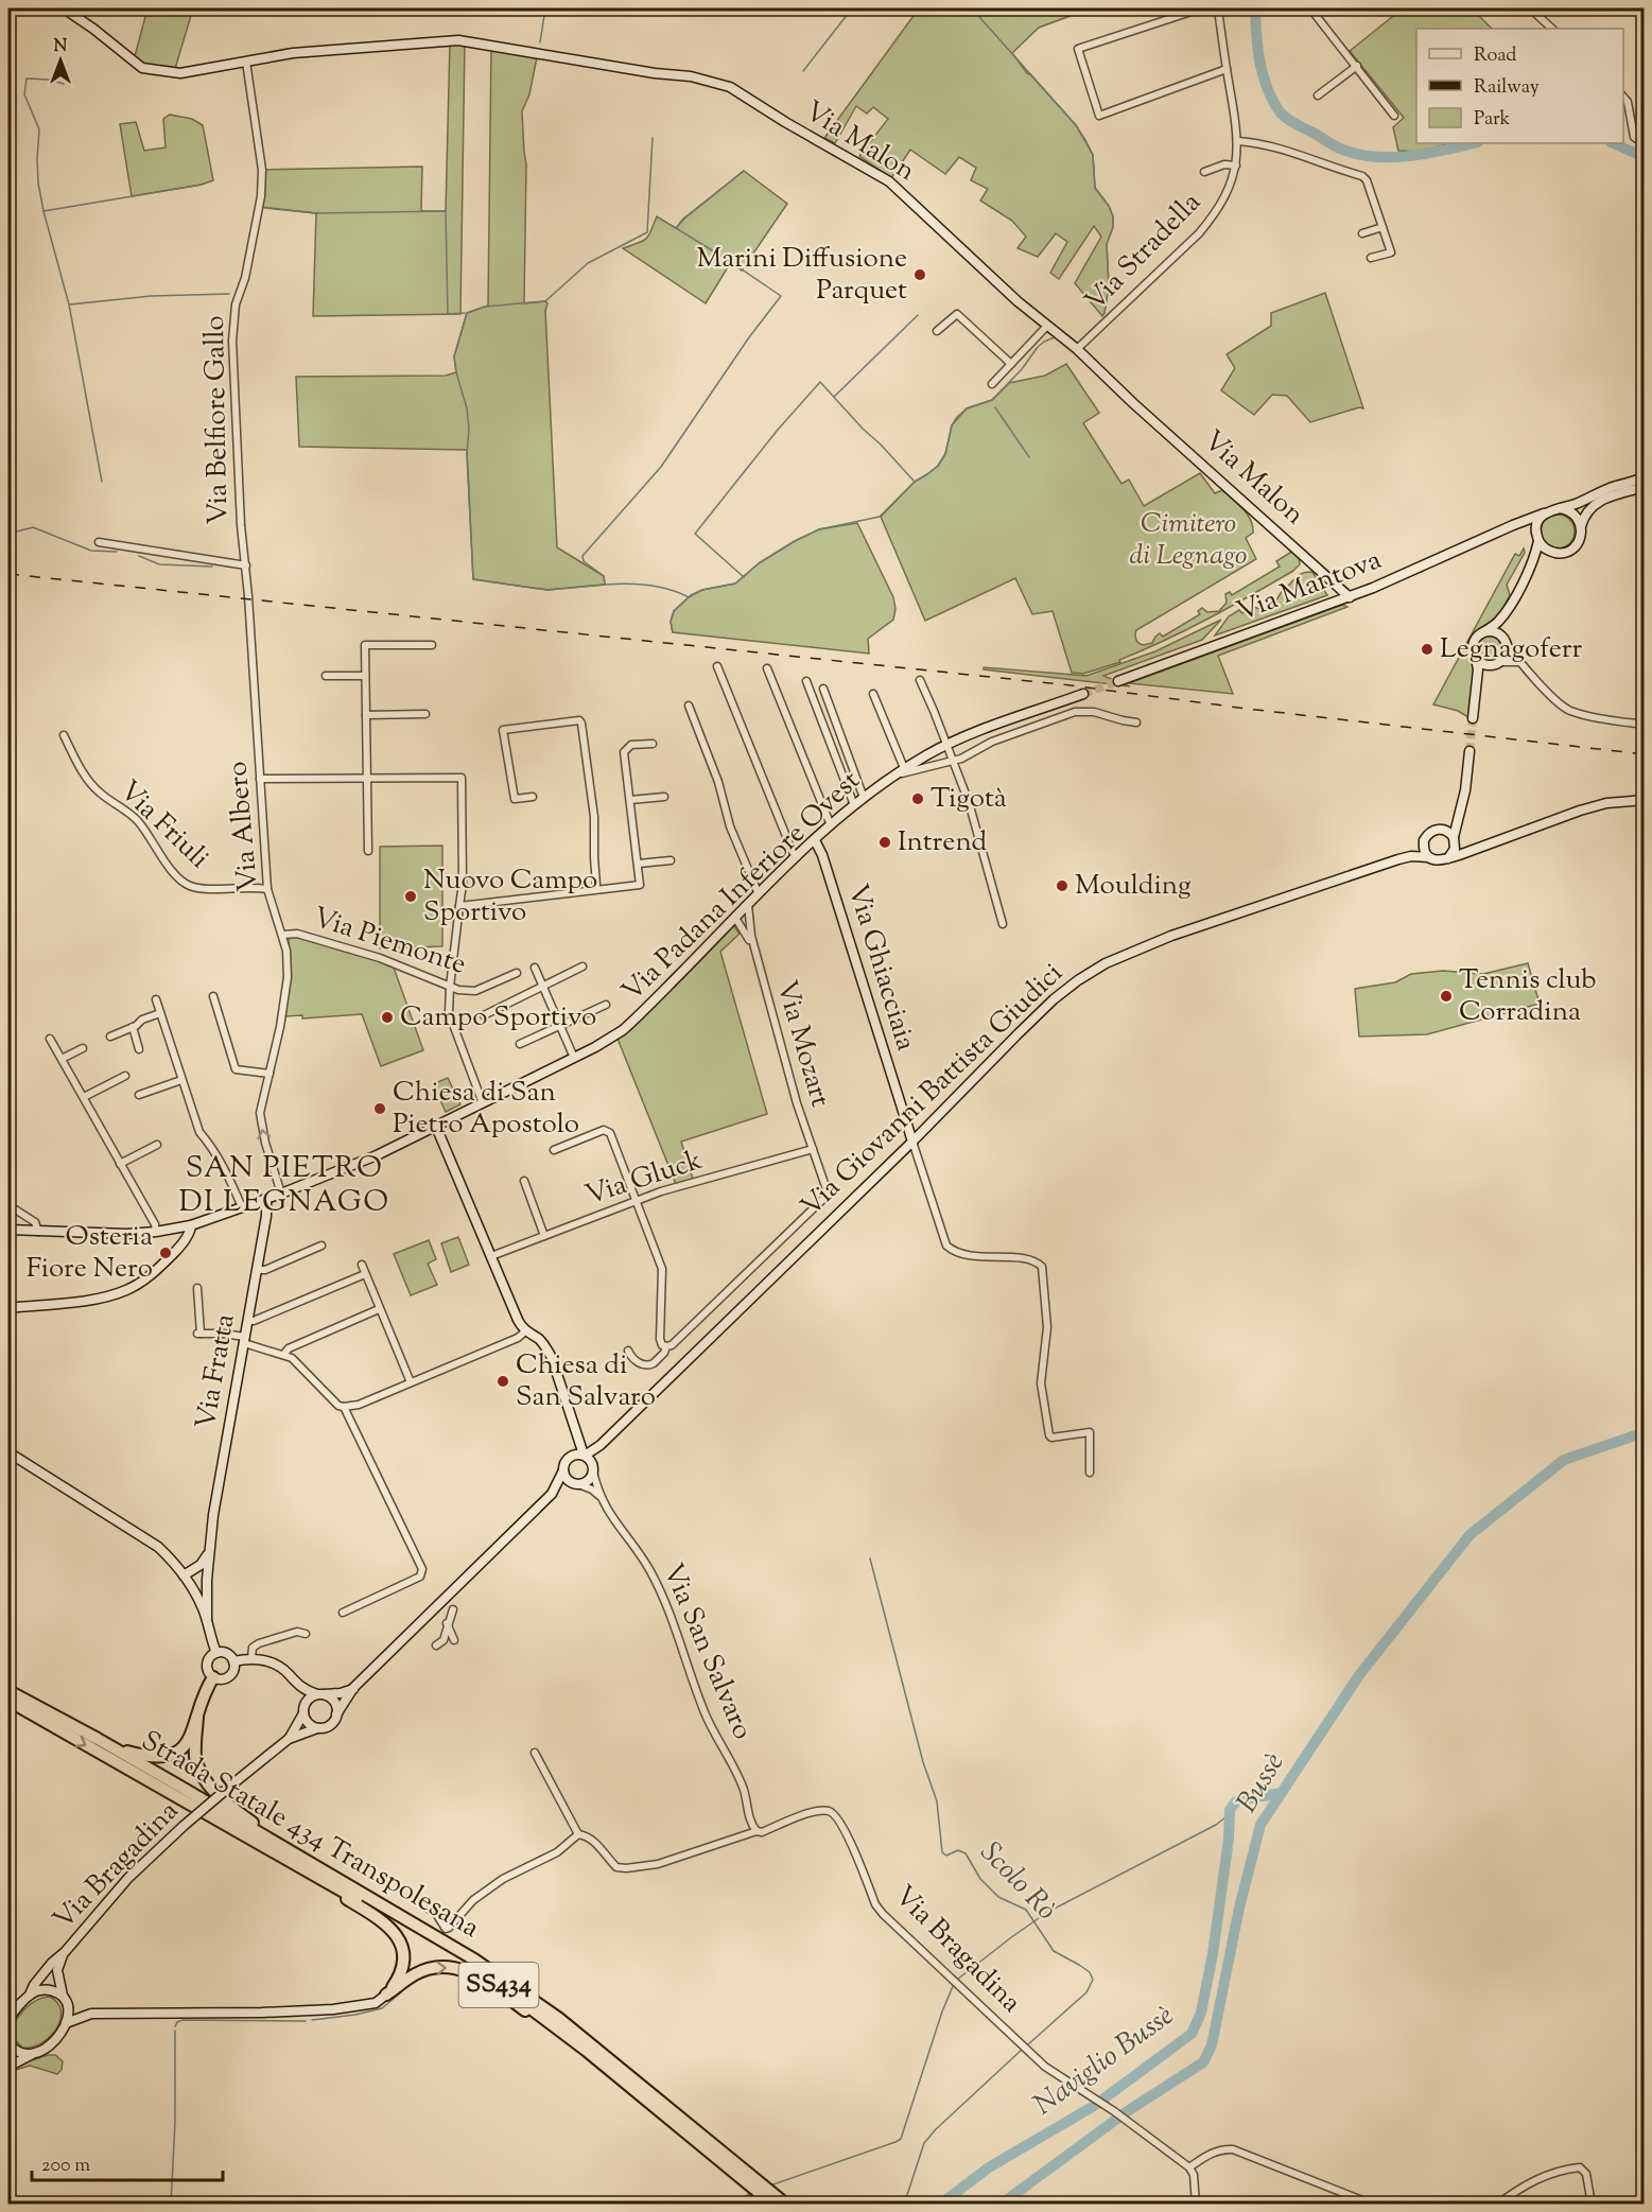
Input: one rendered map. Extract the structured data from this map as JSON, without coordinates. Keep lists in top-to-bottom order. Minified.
{"streets":{"highway":["Strada Statale 434 Transpolesana","SS434"],"street":["Via Malon","Via Stradella","Via Belfiore Gallo","Via Mantova","Via Friuli","Via Albero","Via Padana Inferiore Ovest","Via Piemonte","Via Ghiacciaia","Via Mozart","Via Giovanni Battista Giudici","Via Gluck","Via Fratta","Via San Salvaro","Via Bragadina"]},"crossings":[["Via Malon","Via Stradella"],["Via Malon","Via Belfiore Gallo"],["Via Malon","Via Mantova"],["Via Belfiore Gallo","Via Albero"],["Via Friuli","Via Albero"],["Via Albero","Via Padana Inferiore Ovest"],["Via Albero","Via Piemonte"],["Via Padana Inferiore Ovest","Via Ghiacciaia"],["Via Padana Inferiore Ovest","Via Mozart"],["Via Padana Inferiore Ovest","Via Fratta"],["Via Ghiacciaia","Via Giovanni Battista Giudici"],["Via Mozart","Via Gluck"],["Via Giovanni Battista Giudici","Via San Salvaro"],["Via San Salvaro","Via Bragadina"]],"districts":["SAN PIETRO DI LEGNAGO"],"water":["Bussè","Scolo Rò","Naviglio Bussè"],"parks":["Cimitero di Legnago"],"places":["Marini Diffusione Parquet","Legnagoferr","Tigotà","Intrend","Moulding","Nuovo Campo Sportivo","Tennis club Corradina","Campo Sportivo","Chiesa di San Pietro Apostolo","Osteria Fiore Nero","Chiesa di San Salvaro"],"legend":["Road","Railway","Park"],"scale_bar":"200 m","north":"top"}
